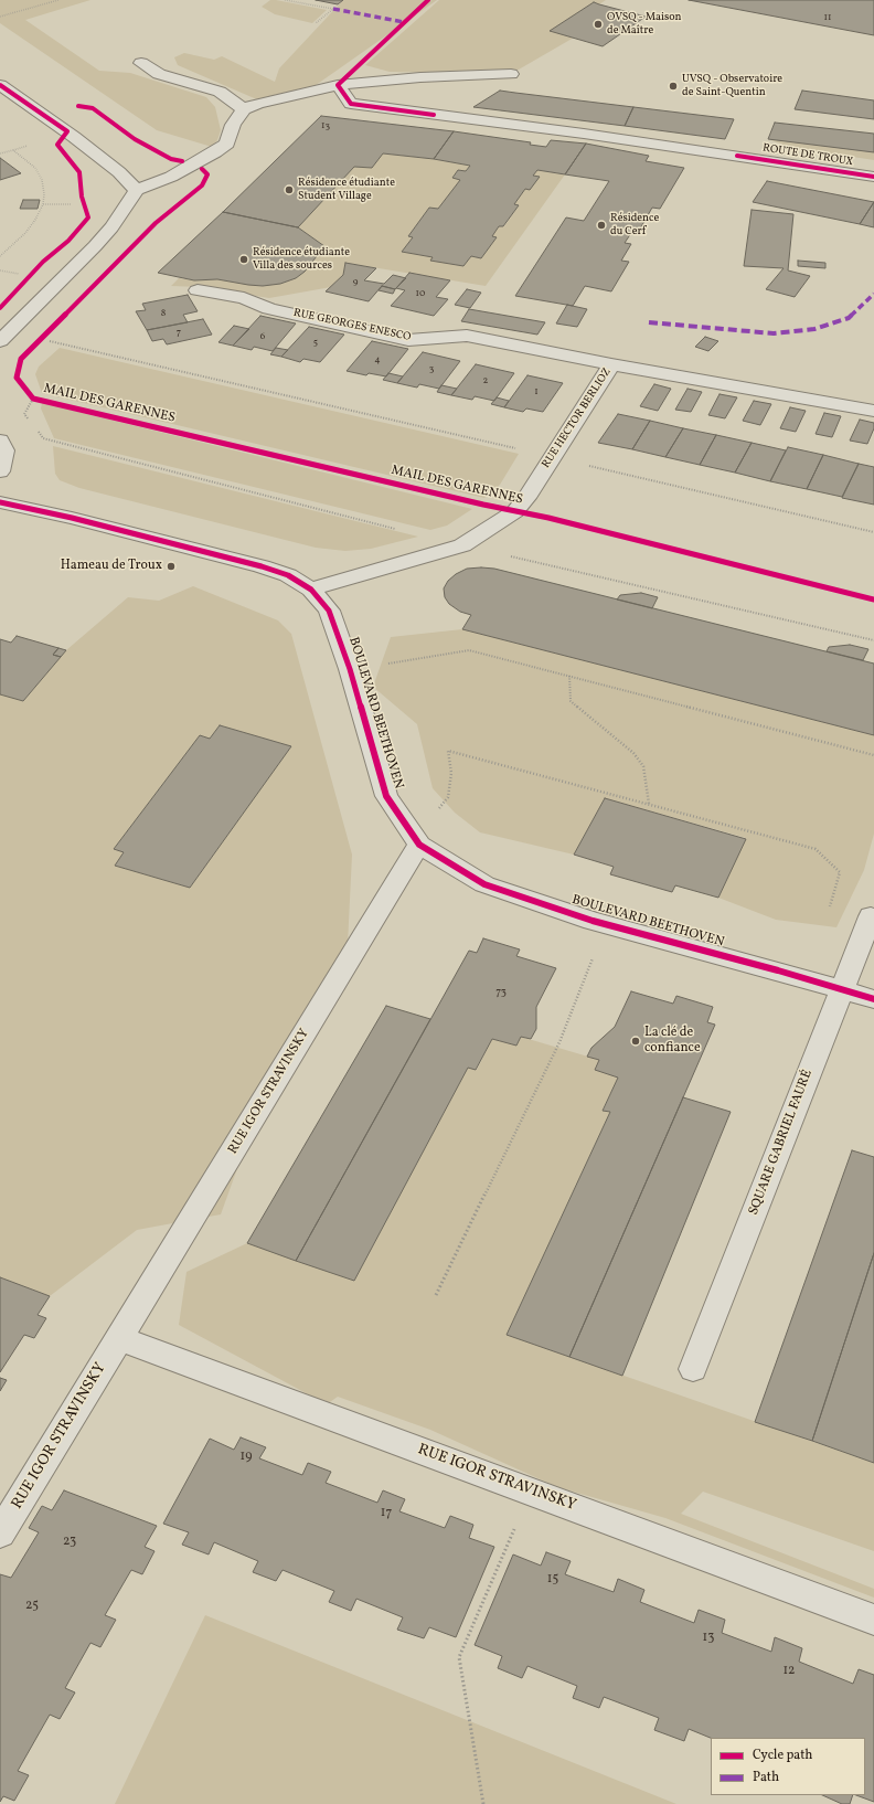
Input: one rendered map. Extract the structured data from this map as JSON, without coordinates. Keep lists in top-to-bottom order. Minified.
{"streets":{"street":["ROUTE DE TROUX","RUE GEORGES ENESCO","RUE HECTOR BERLIOZ","BOULEVARD BEETHOVEN","RUE IGOR STRAVINSKY","SQUARE GABRIEL FAURÉ"],"cycle path":["MAIL DES GARENNES"]},"crossings":[["RUE GEORGES ENESCO","RUE HECTOR BERLIOZ"],["RUE HECTOR BERLIOZ","BOULEVARD BEETHOVEN"],["BOULEVARD BEETHOVEN","RUE IGOR STRAVINSKY"],["BOULEVARD BEETHOVEN","SQUARE GABRIEL FAURÉ"]],"places":["OVSQ - Maison de Maître","UVSQ - Observatoire de Saint-Quentin","Résidence étudiante Student Village","Résidence du Cerf","Résidence étudiante Villa des sources","Hameau de Troux","La clé de confiance"],"house_numbers":["11","13","9","10","8","7","6","5","4","3","2","1","73","19","17","23","15","25","13","12"],"legend":["Cycle path","Path"]}
